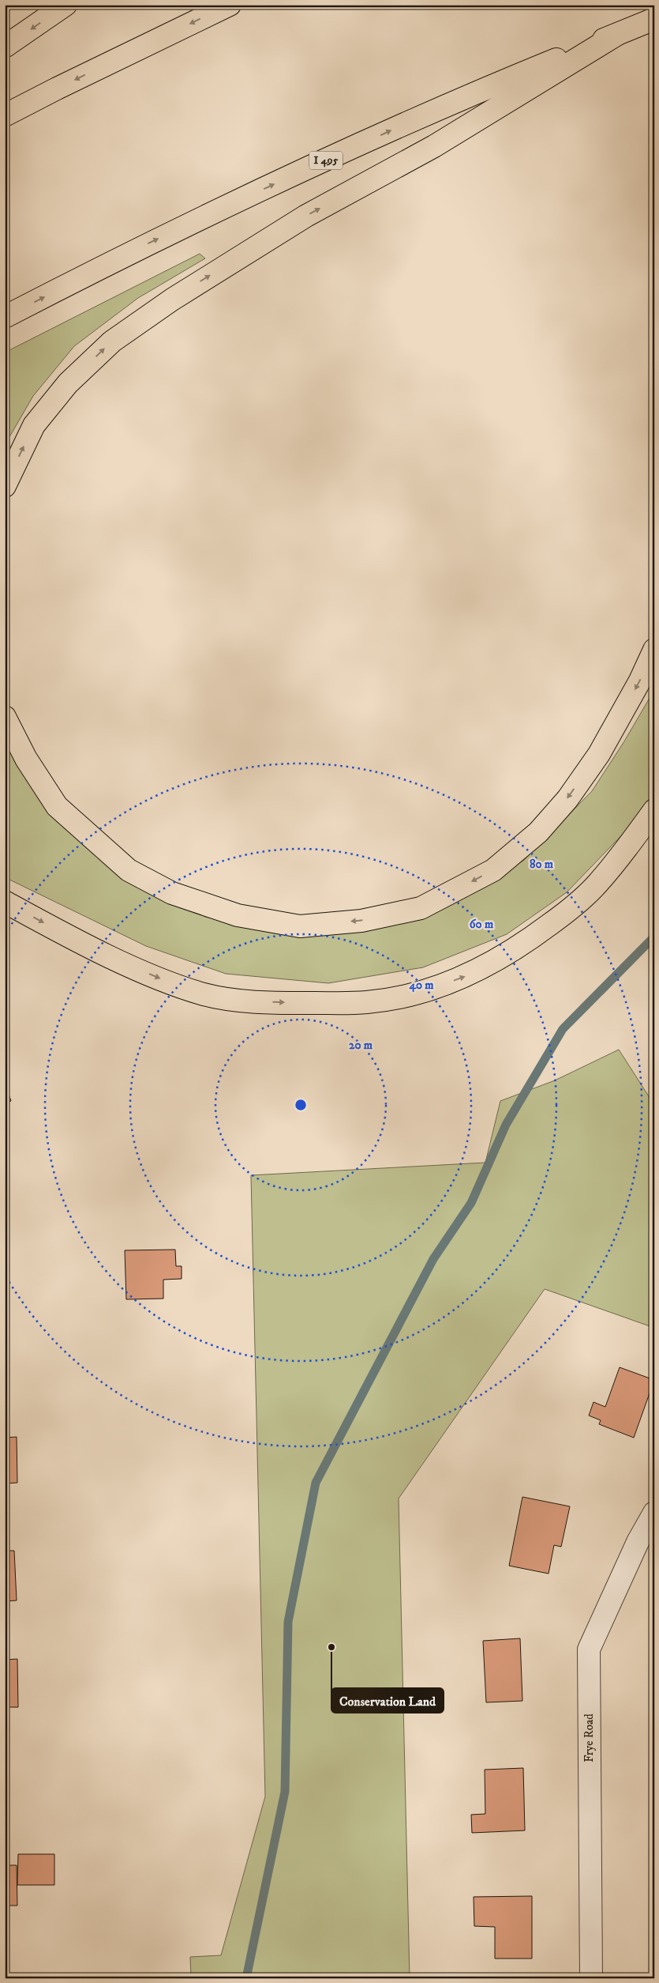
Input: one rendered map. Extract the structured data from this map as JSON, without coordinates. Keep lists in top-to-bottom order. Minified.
{"streets":{"highway":["I 495"],"street":["Frye Road"]},"places":["Conservation Land"],"rings":["80 m","60 m","40 m","20 m"]}
